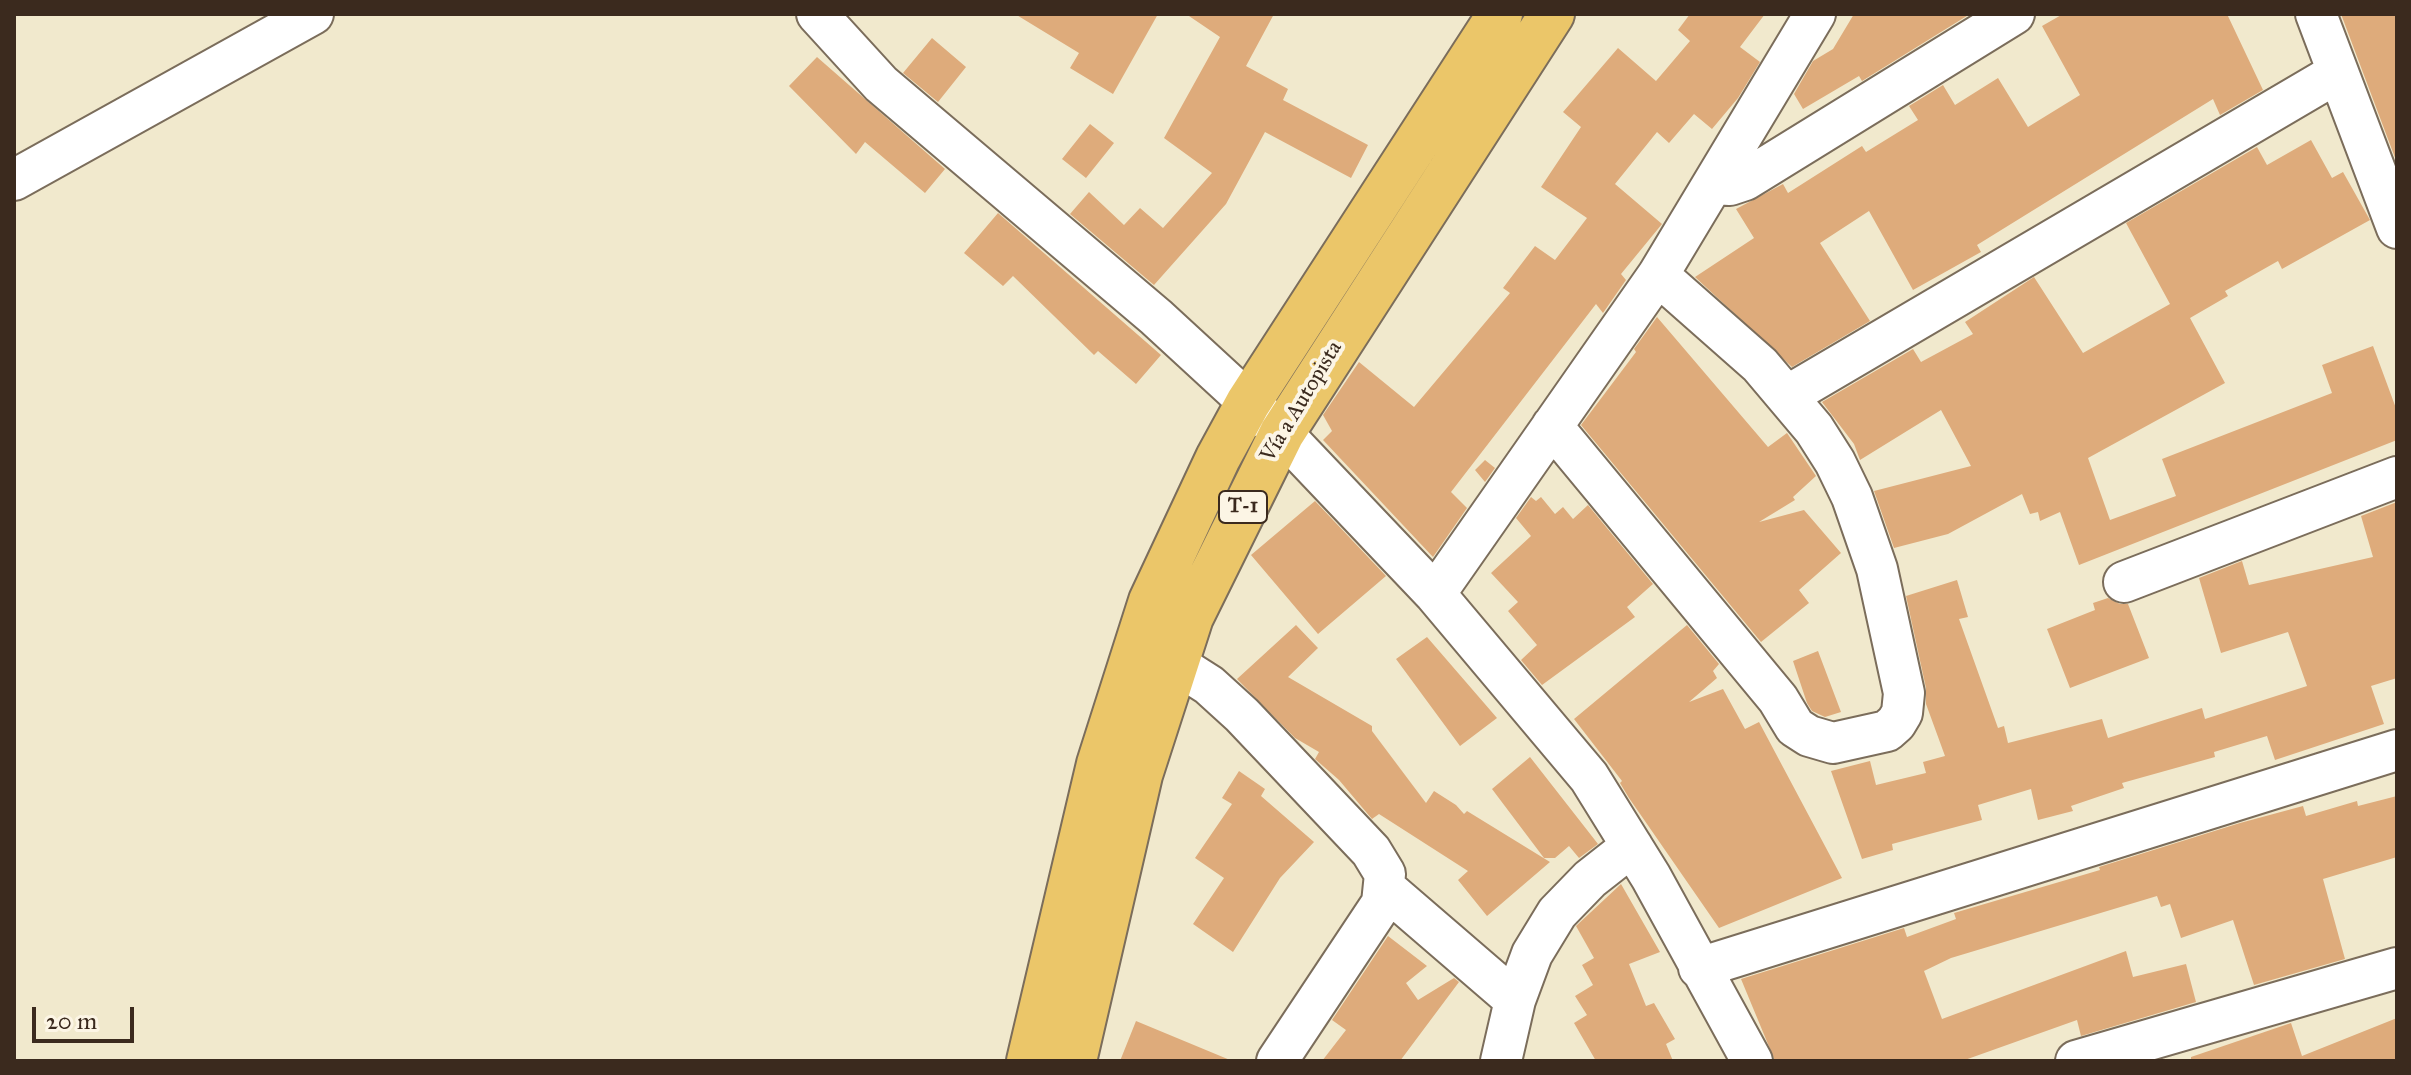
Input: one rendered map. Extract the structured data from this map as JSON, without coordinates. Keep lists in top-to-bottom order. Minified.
{"streets":{"highway":["Vía a Autopista","T-1"]},"scale_bar":"20 m"}
